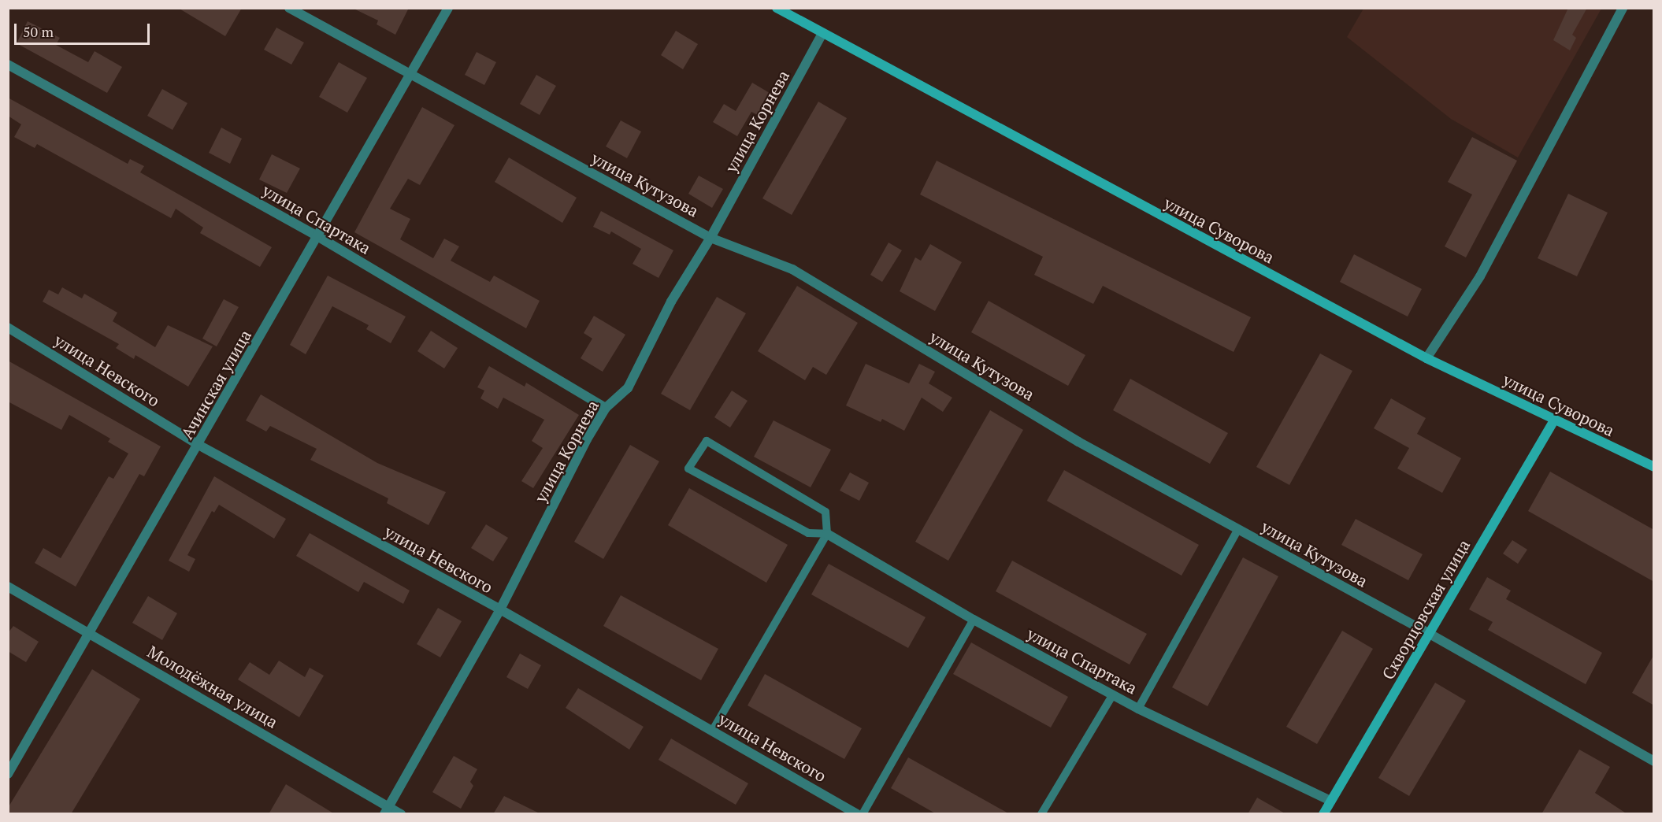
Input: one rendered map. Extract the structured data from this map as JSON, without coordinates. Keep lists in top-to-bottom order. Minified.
{"streets":{"street":["улица Корнева","улица Кутузова","улица Спартака","улица Суворова","улица Невского","Ачинская улица","Скворцовская улица","Молодёжная улица"]},"crossings":[["улица Корнева","улица Кутузова"],["улица Корнева","улица Спартака"],["улица Корнева","улица Суворова"],["улица Корнева","улица Невского"],["улица Корнева","Молодёжная улица"],["улица Кутузова","Ачинская улица"],["улица Кутузова","Скворцовская улица"],["улица Спартака","Ачинская улица"],["улица Спартака","Скворцовская улица"],["улица Суворова","Скворцовская улица"],["улица Невского","Ачинская улица"],["Ачинская улица","Молодёжная улица"]],"scale_bar":"50 m"}
